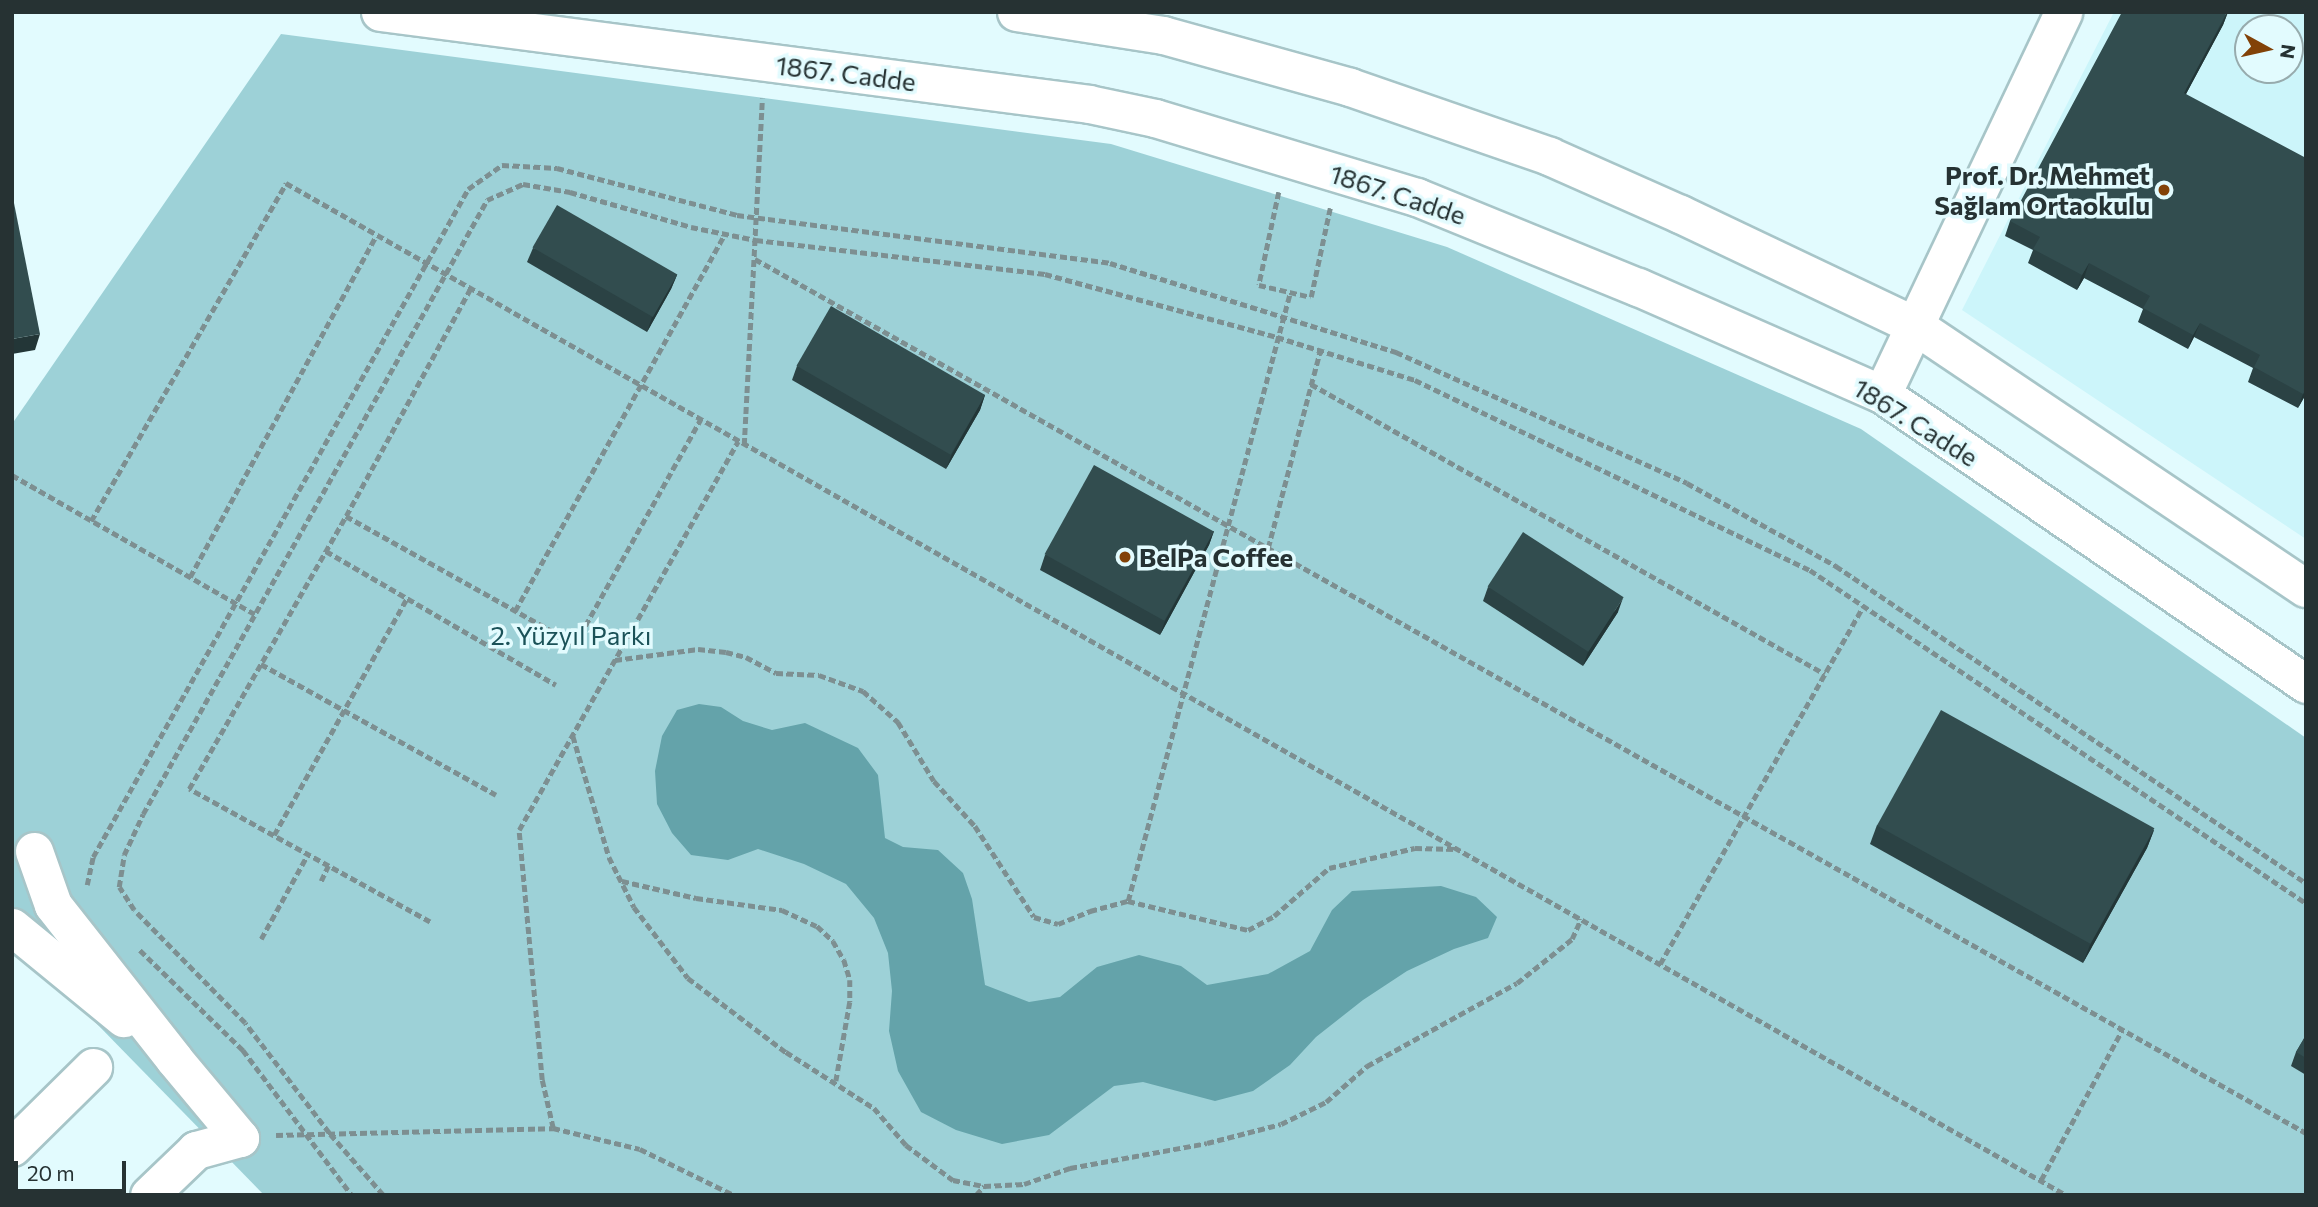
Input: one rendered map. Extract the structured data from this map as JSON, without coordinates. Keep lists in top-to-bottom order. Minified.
{"streets":{"street":["1867. Cadde"]},"parks":["2. Yüzyıl Parkı"],"places":["Prof. Dr. Mehmet Sağlam Ortaokulu","BelPa Coffee"],"scale_bar":"20 m","north":"right"}
